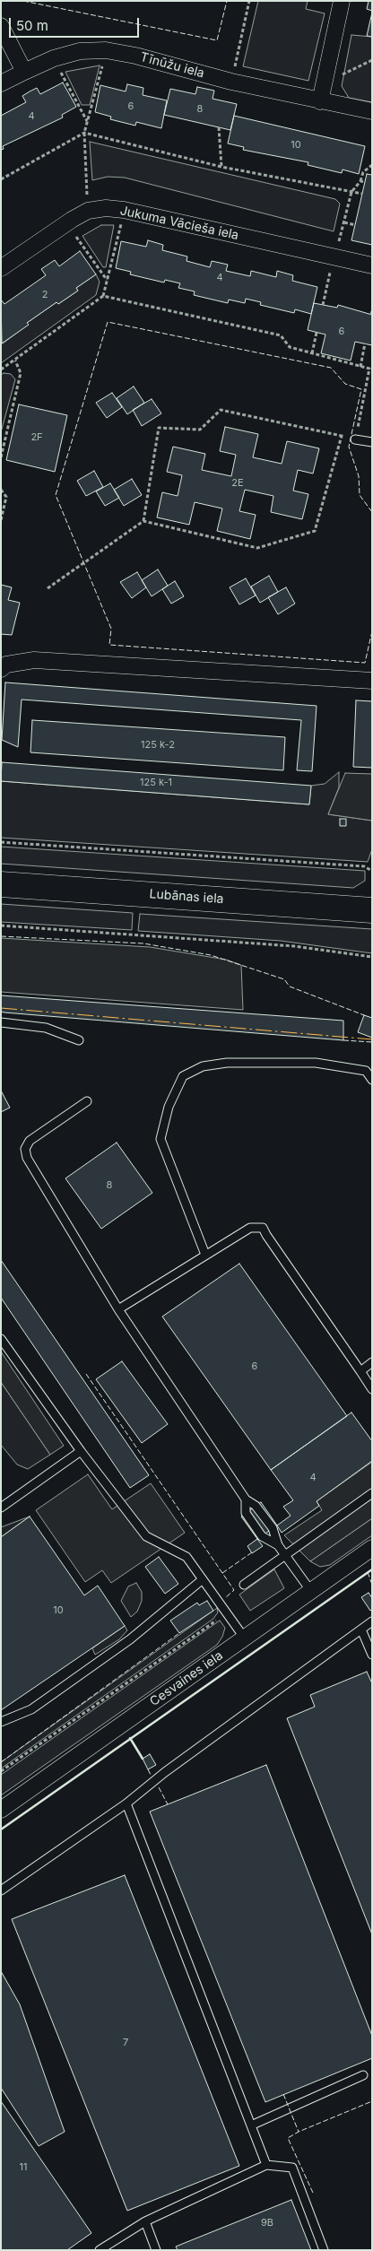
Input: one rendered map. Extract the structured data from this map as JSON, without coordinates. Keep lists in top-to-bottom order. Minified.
{"streets":{"main road":["Lubānas iela"],"street":["Tīnūžu iela","Jukuma Vācieša iela","Cesvaines iela"]},"house_numbers":["6","8","4","10","4","2","6","2F","2E","125 k-2","125 k-1","8","6","4","10","7","11","9B"],"scale_bar":"50 m"}
